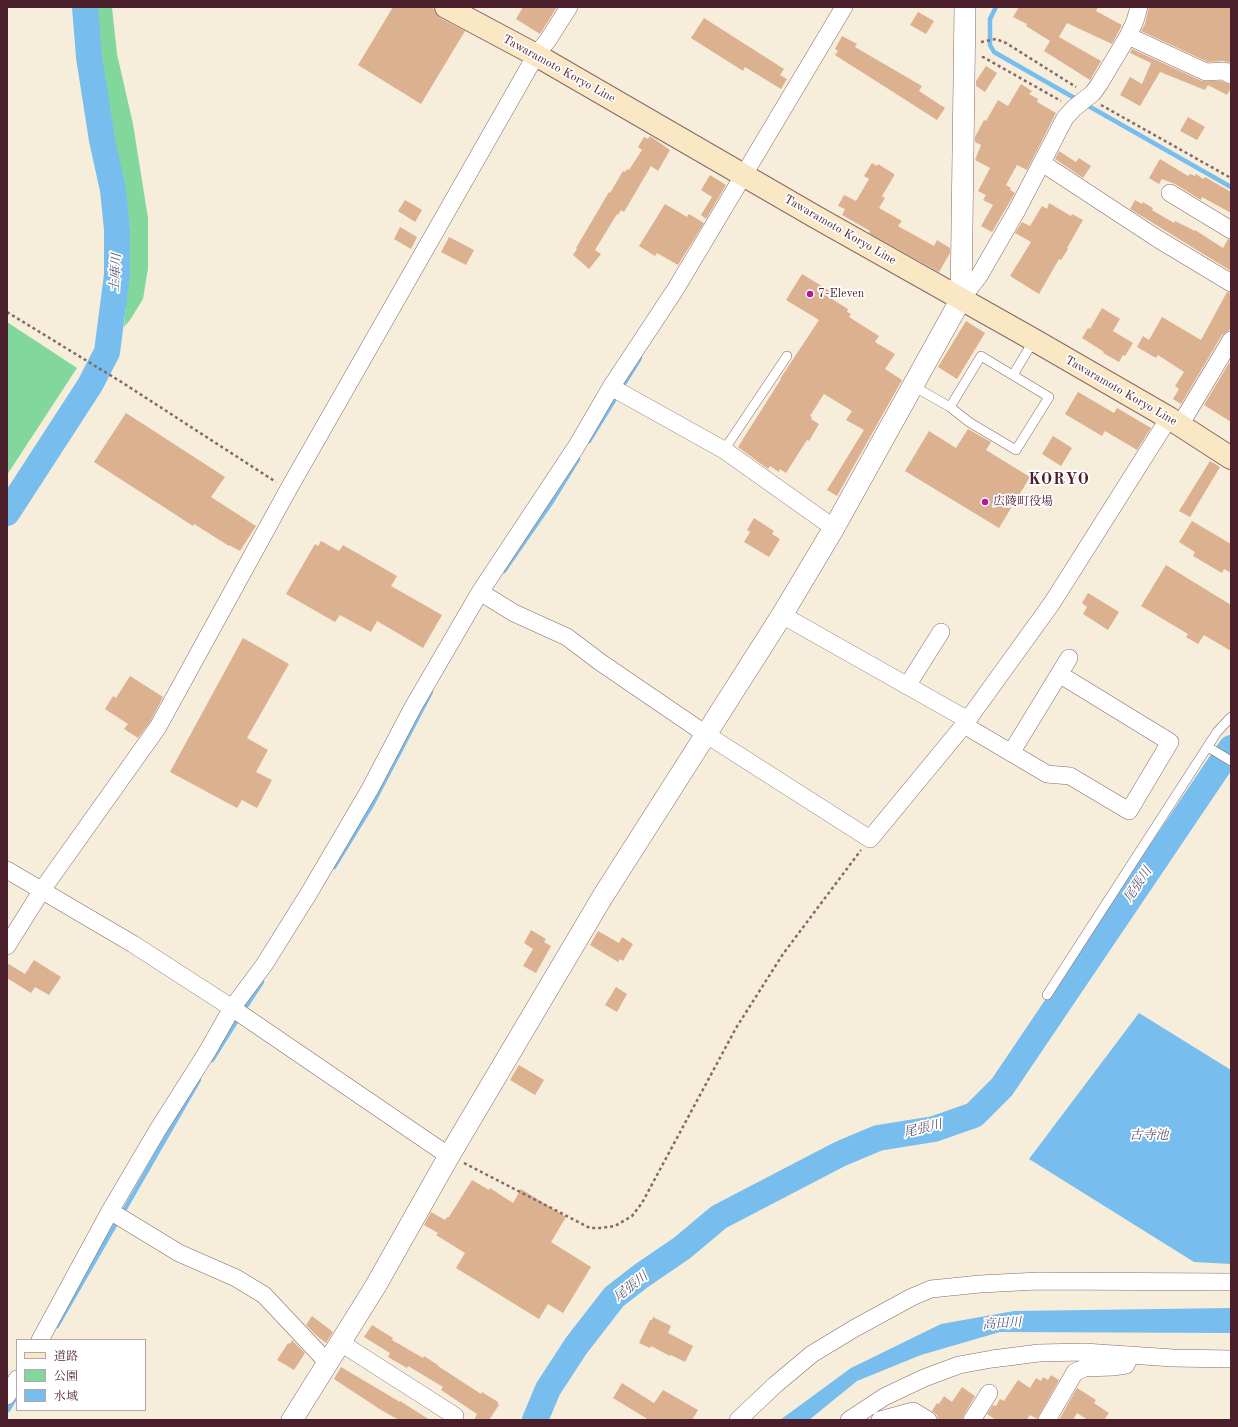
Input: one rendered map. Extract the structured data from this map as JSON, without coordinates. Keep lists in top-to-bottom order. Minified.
{"streets":{"main road":["Tawaramoto Koryo Line"]},"districts":["KORYO"],"water":["土庫川","尾張川","古寺池","高田川"],"places":["7-Eleven","広陵町役場"],"legend":["道路","公園","水域"]}
